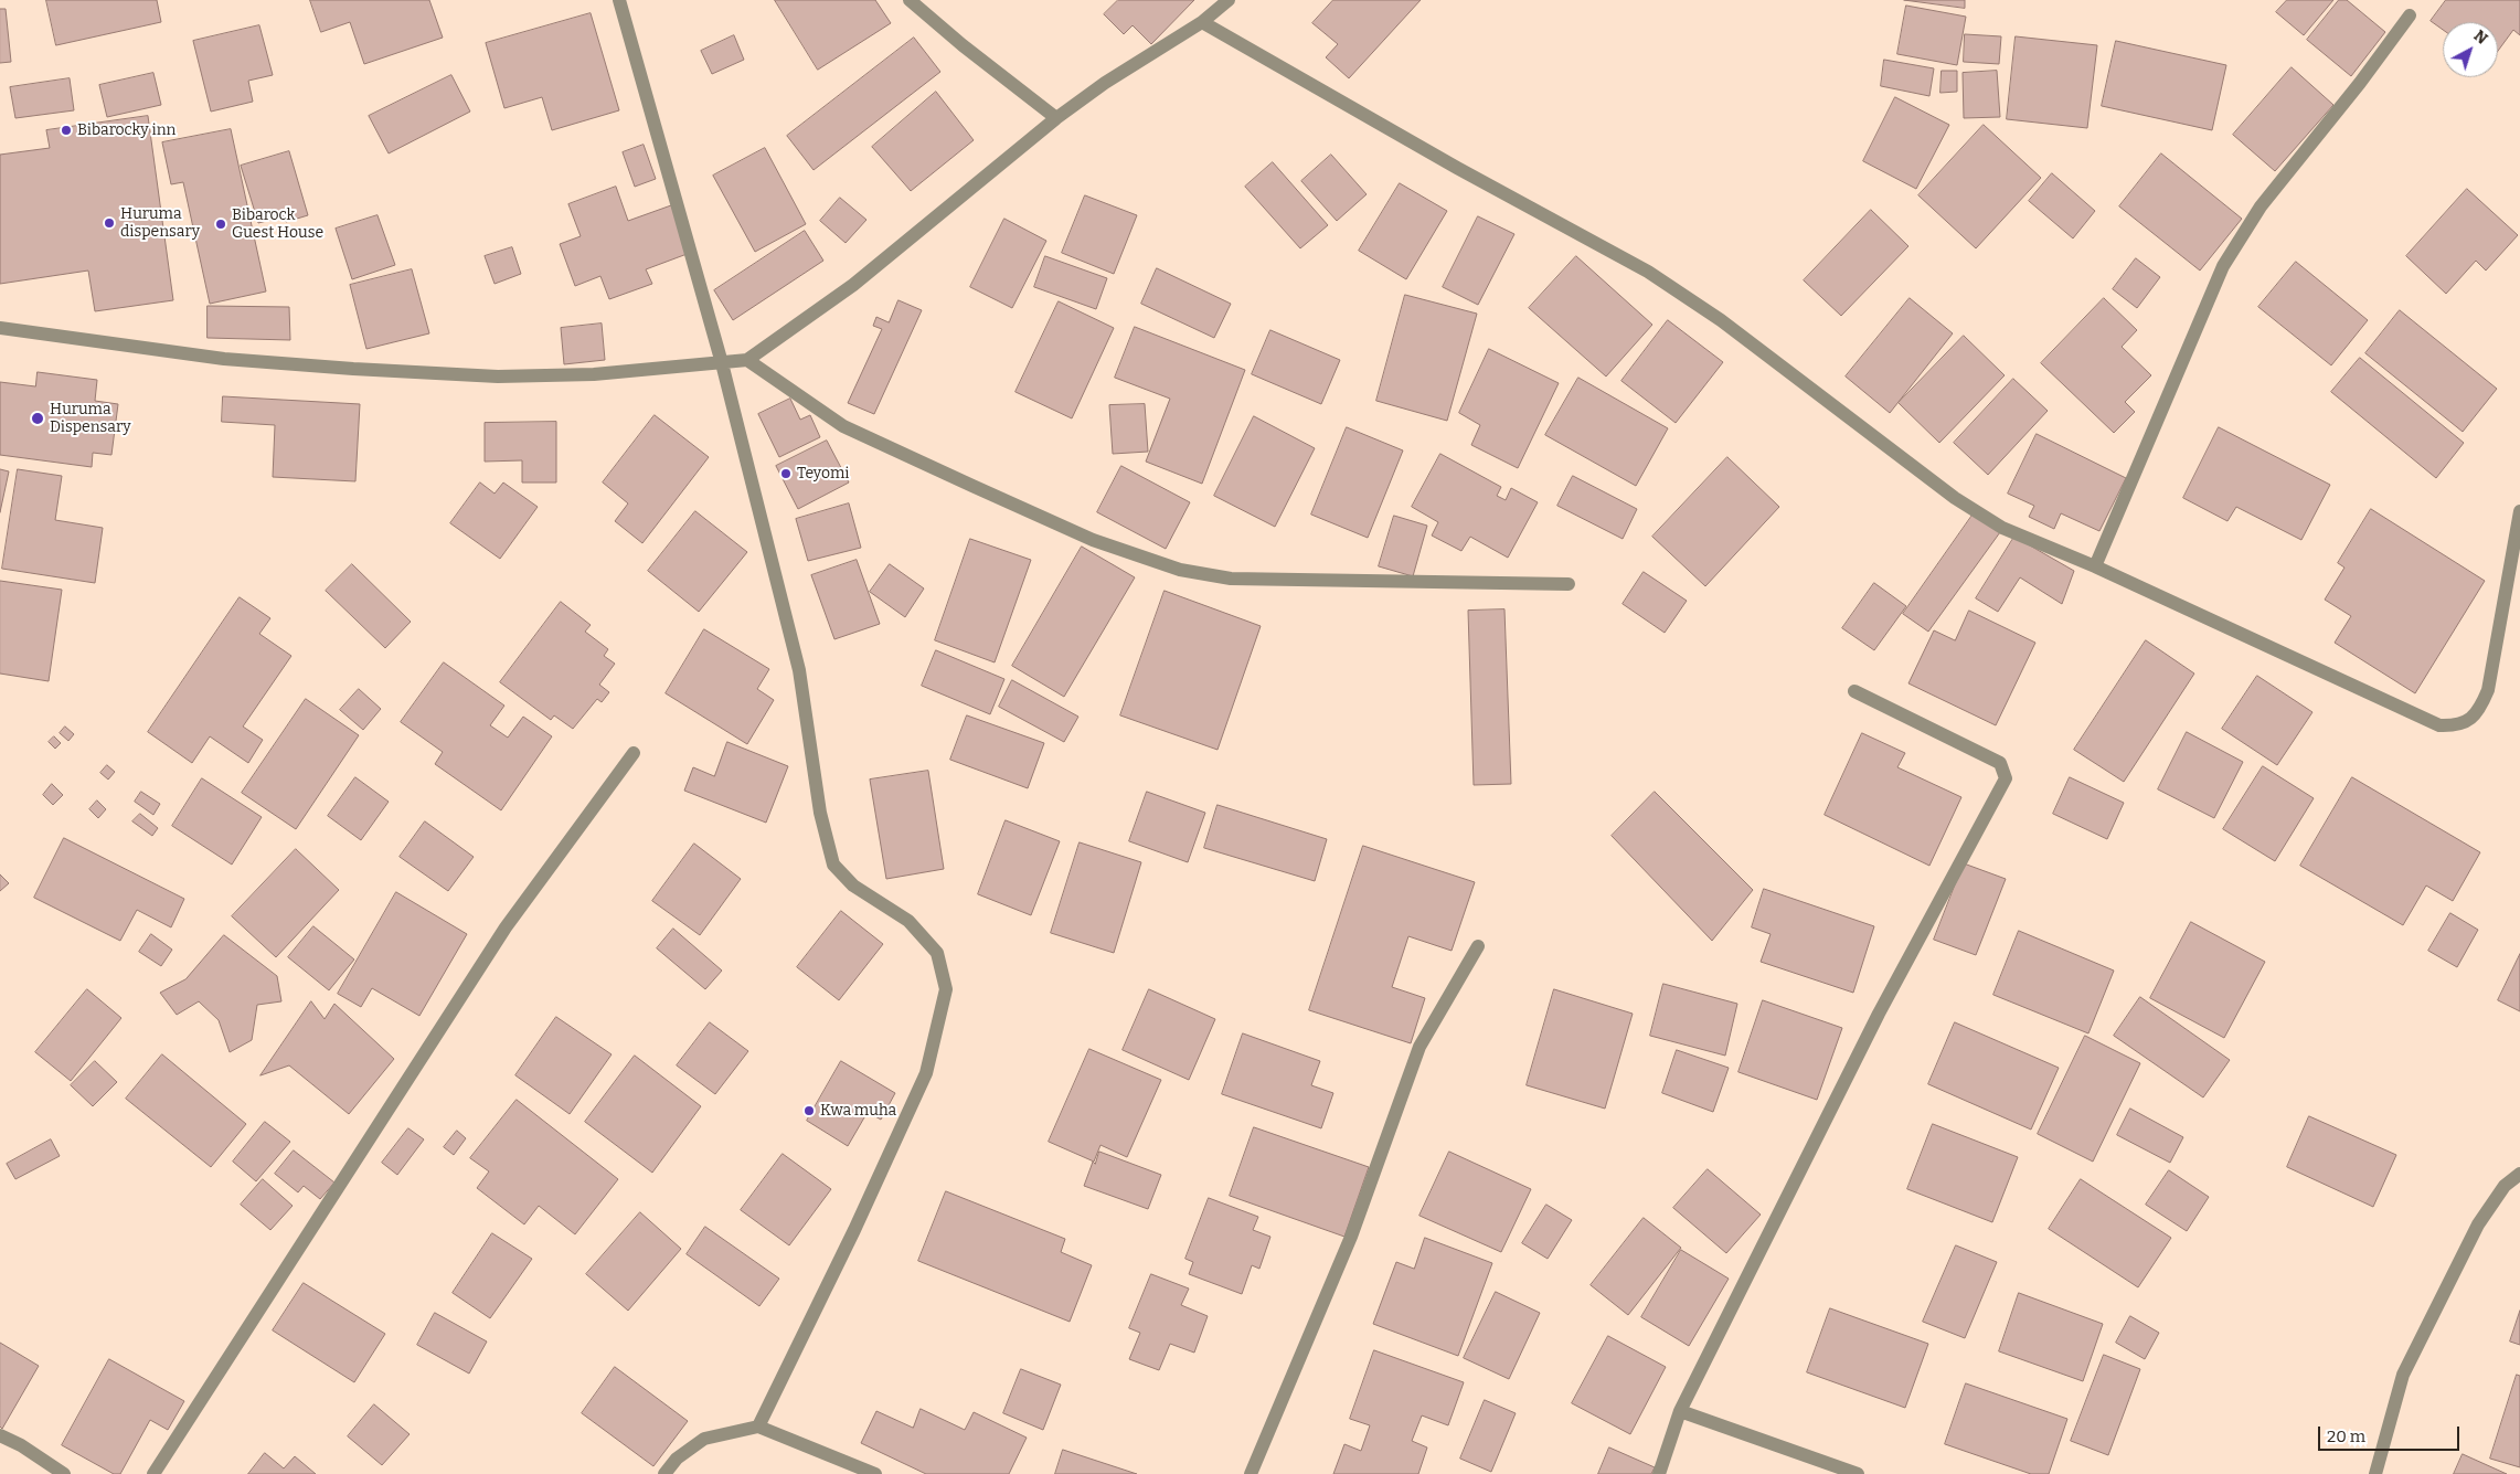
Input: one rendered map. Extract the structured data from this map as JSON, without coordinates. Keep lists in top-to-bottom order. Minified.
{"places":["Bibarocky inn","Huruma dispensary","Bibarock Guest House","Huruma Dispensary","Teyomi","Kwa muha"],"scale_bar":"20 m","north":"top right"}
